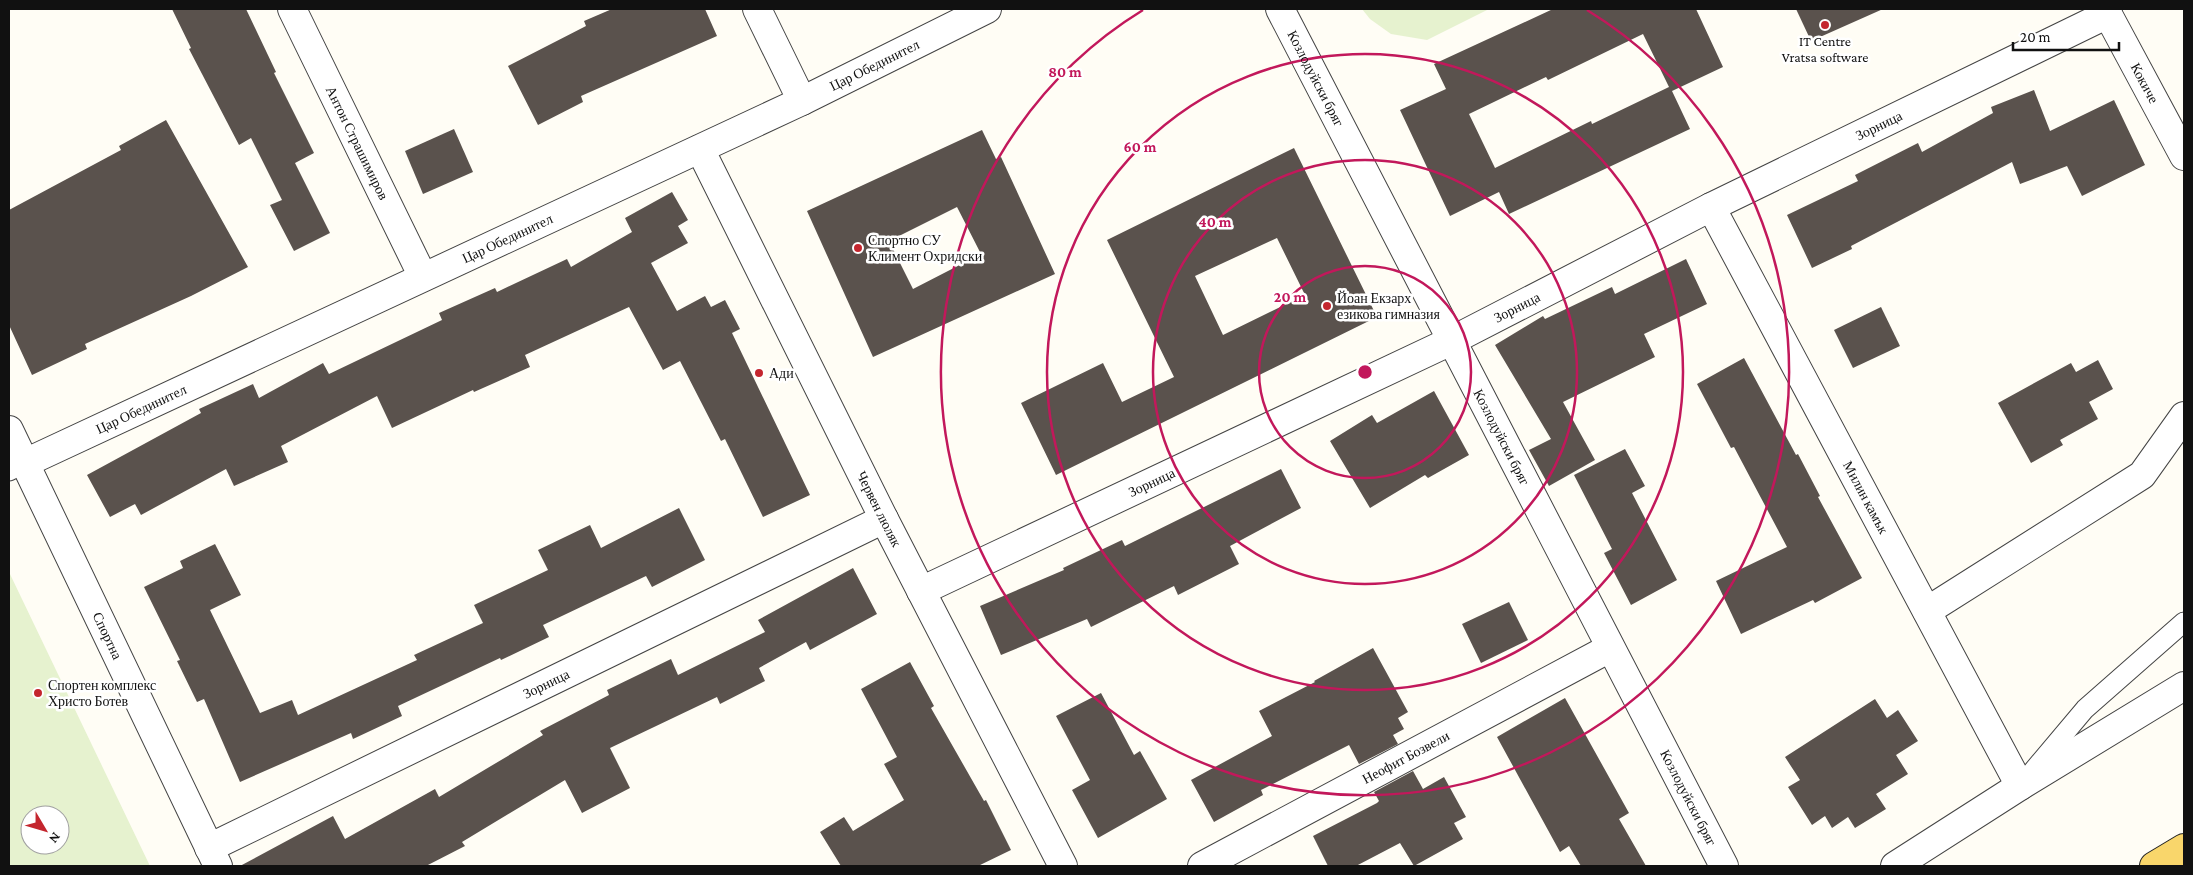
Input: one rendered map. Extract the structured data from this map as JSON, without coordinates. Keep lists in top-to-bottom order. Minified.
{"streets":{"street":["Цар Обединител","Козлодуйски бряг","Кокиче","Зорница","Антон Страшимиров","Милин камък","Червен люляк","Спортна","Неофит Бозвели"]},"crossings":[["Цар Обединител","Антон Страшимиров"],["Цар Обединител","Червен люляк"],["Цар Обединител","Спортна"],["Козлодуйски бряг","Зорница"],["Козлодуйски бряг","Неофит Бозвели"],["Кокиче","Зорница"],["Зорница","Милин камък"],["Зорница","Червен люляк"],["Зорница","Спортна"]],"places":["IT Centre Vratsa software","Спортно СУ Климент Охридски","Йоан Екзарх езикова гимназия","Ади","Спортен комплекс Христо Ботев"],"scale_bar":"20 m","north":"bottom right","rings":["80 m","60 m","40 m","20 m"]}
